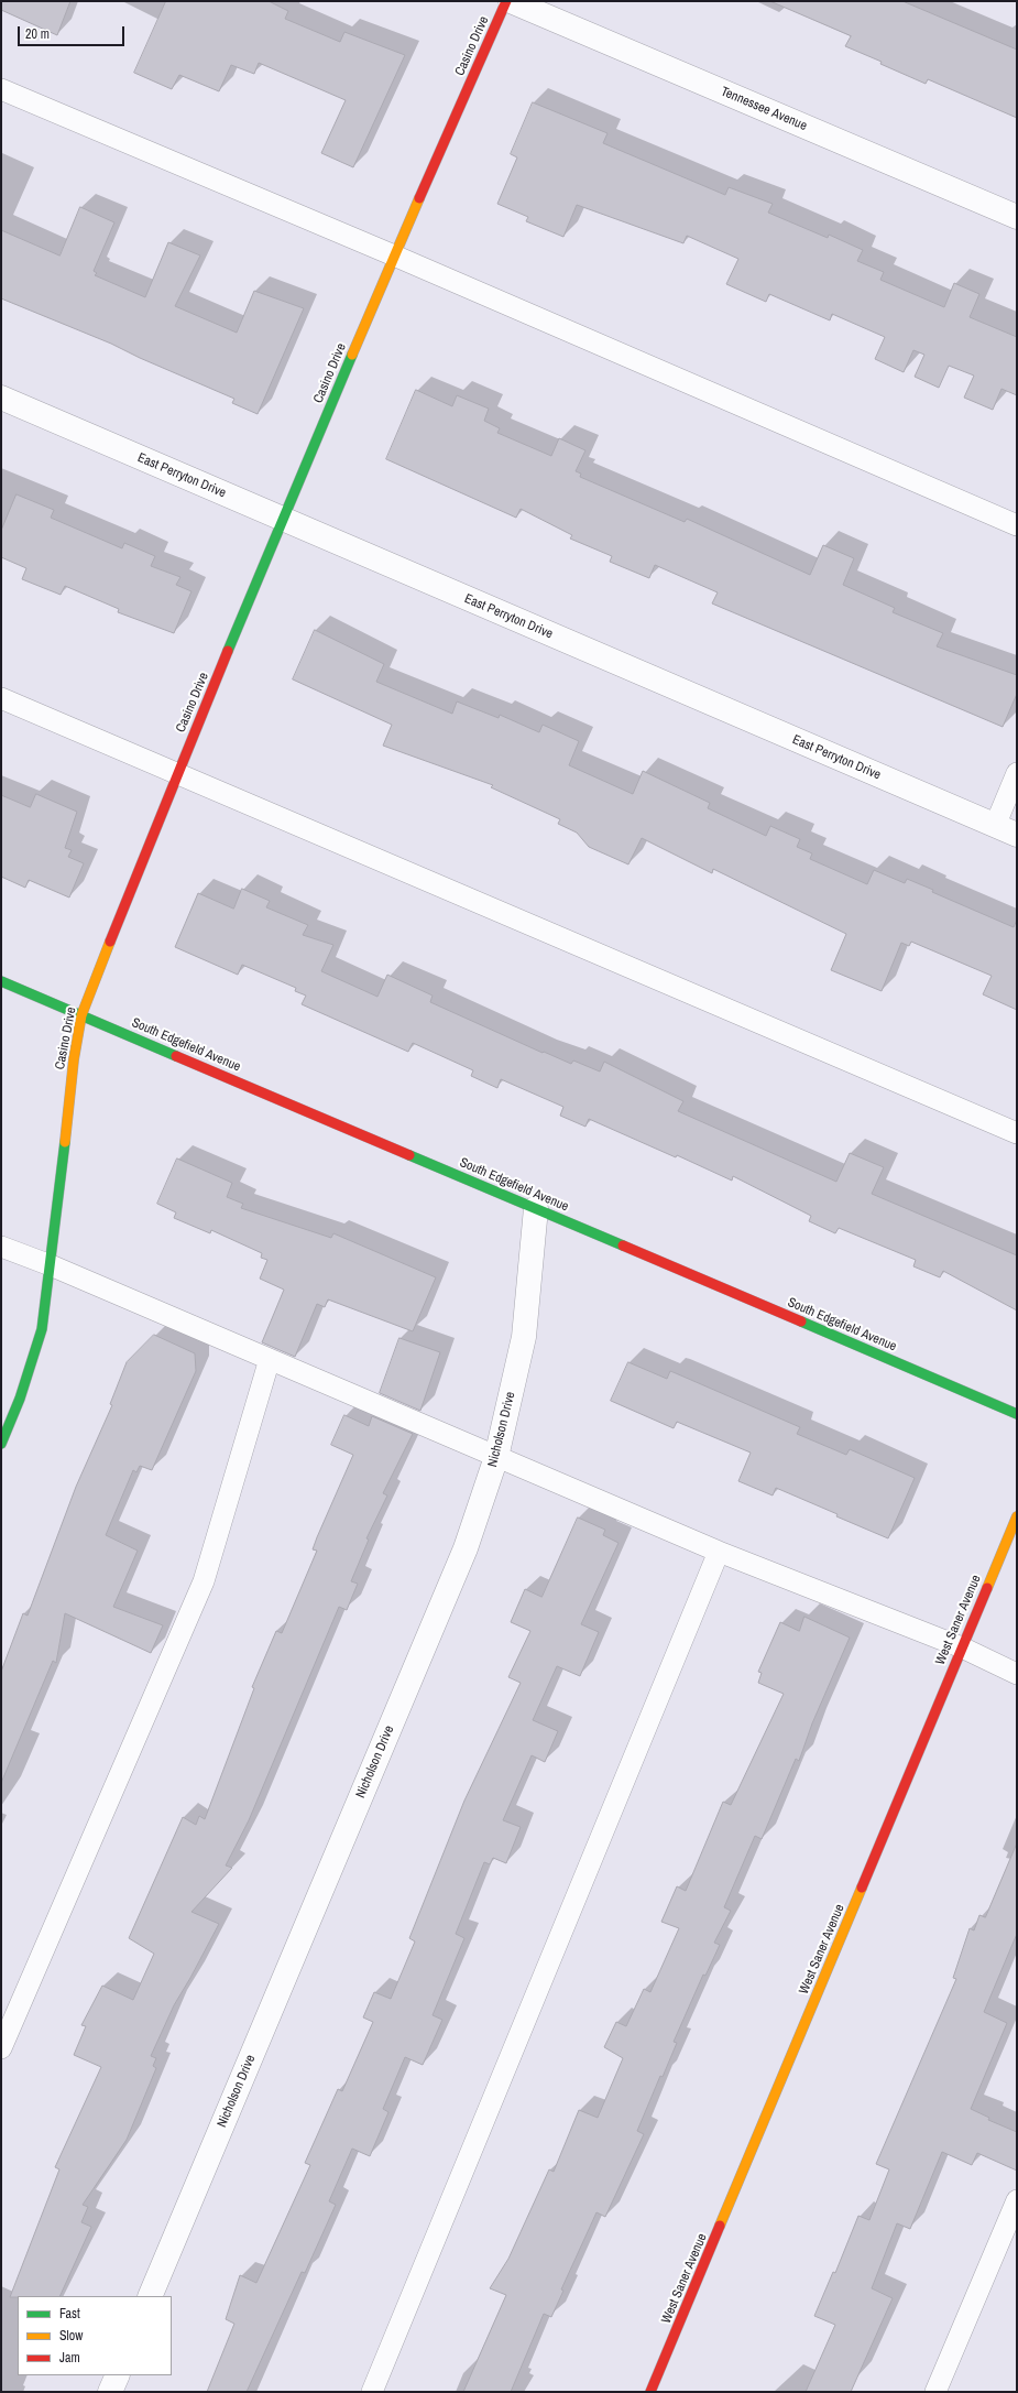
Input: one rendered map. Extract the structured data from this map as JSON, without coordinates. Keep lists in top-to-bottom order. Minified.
{"streets":{"street":["Casino Drive","Tennessee Avenue","East Perryton Drive","South Edgefield Avenue","Nicholson Drive","West Saner Avenue"]},"crossings":[["Casino Drive","East Perryton Drive"],["Casino Drive","South Edgefield Avenue"],["South Edgefield Avenue","Nicholson Drive"]],"legend":["Fast","Slow","Jam"],"scale_bar":"20 m"}
